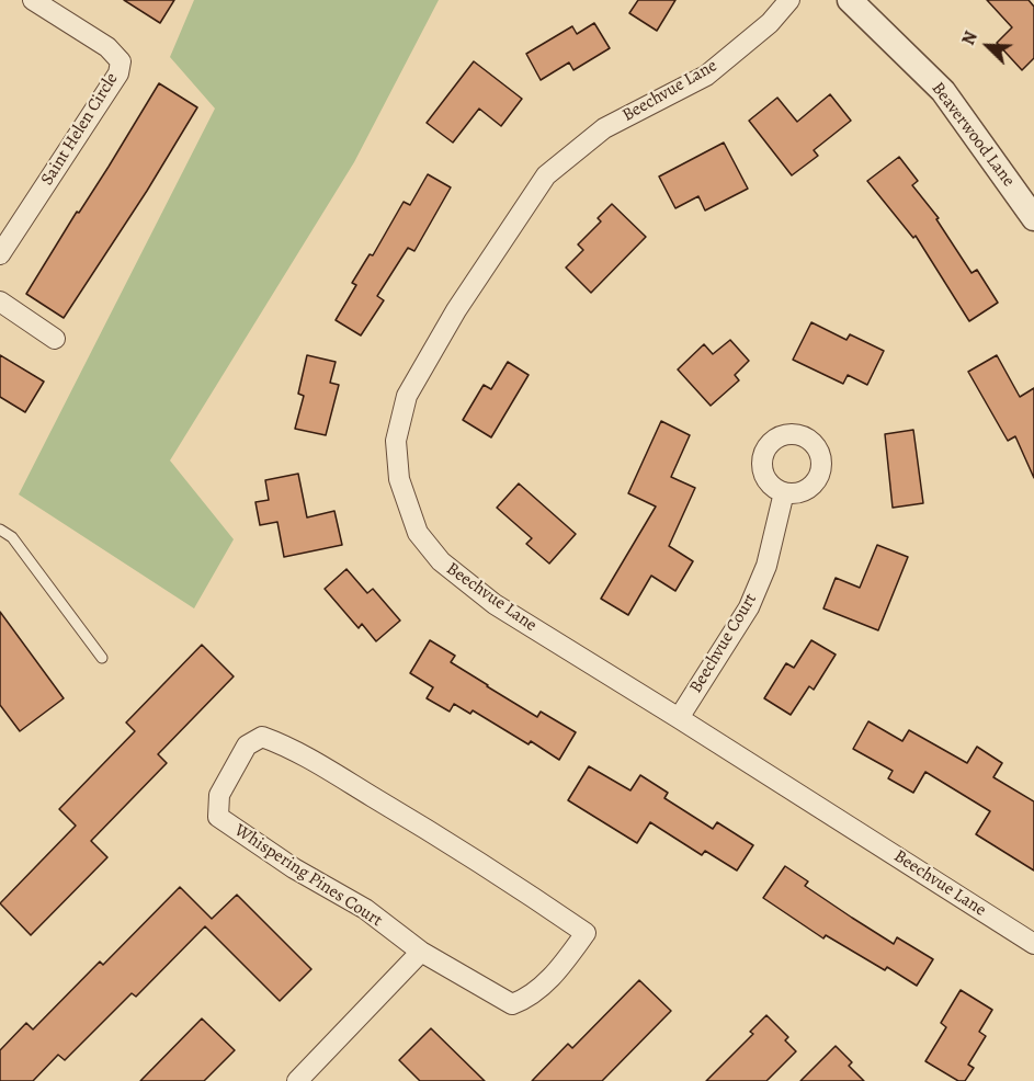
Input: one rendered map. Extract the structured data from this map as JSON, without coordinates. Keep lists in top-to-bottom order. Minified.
{"streets":{"street":["Beechvue Lane","Saint Helen Circle","Beaverwood Lane","Beechvue Court","Whispering Pines Court"]},"crossings":[["Beechvue Lane","Beechvue Court"]],"north":"top left"}
